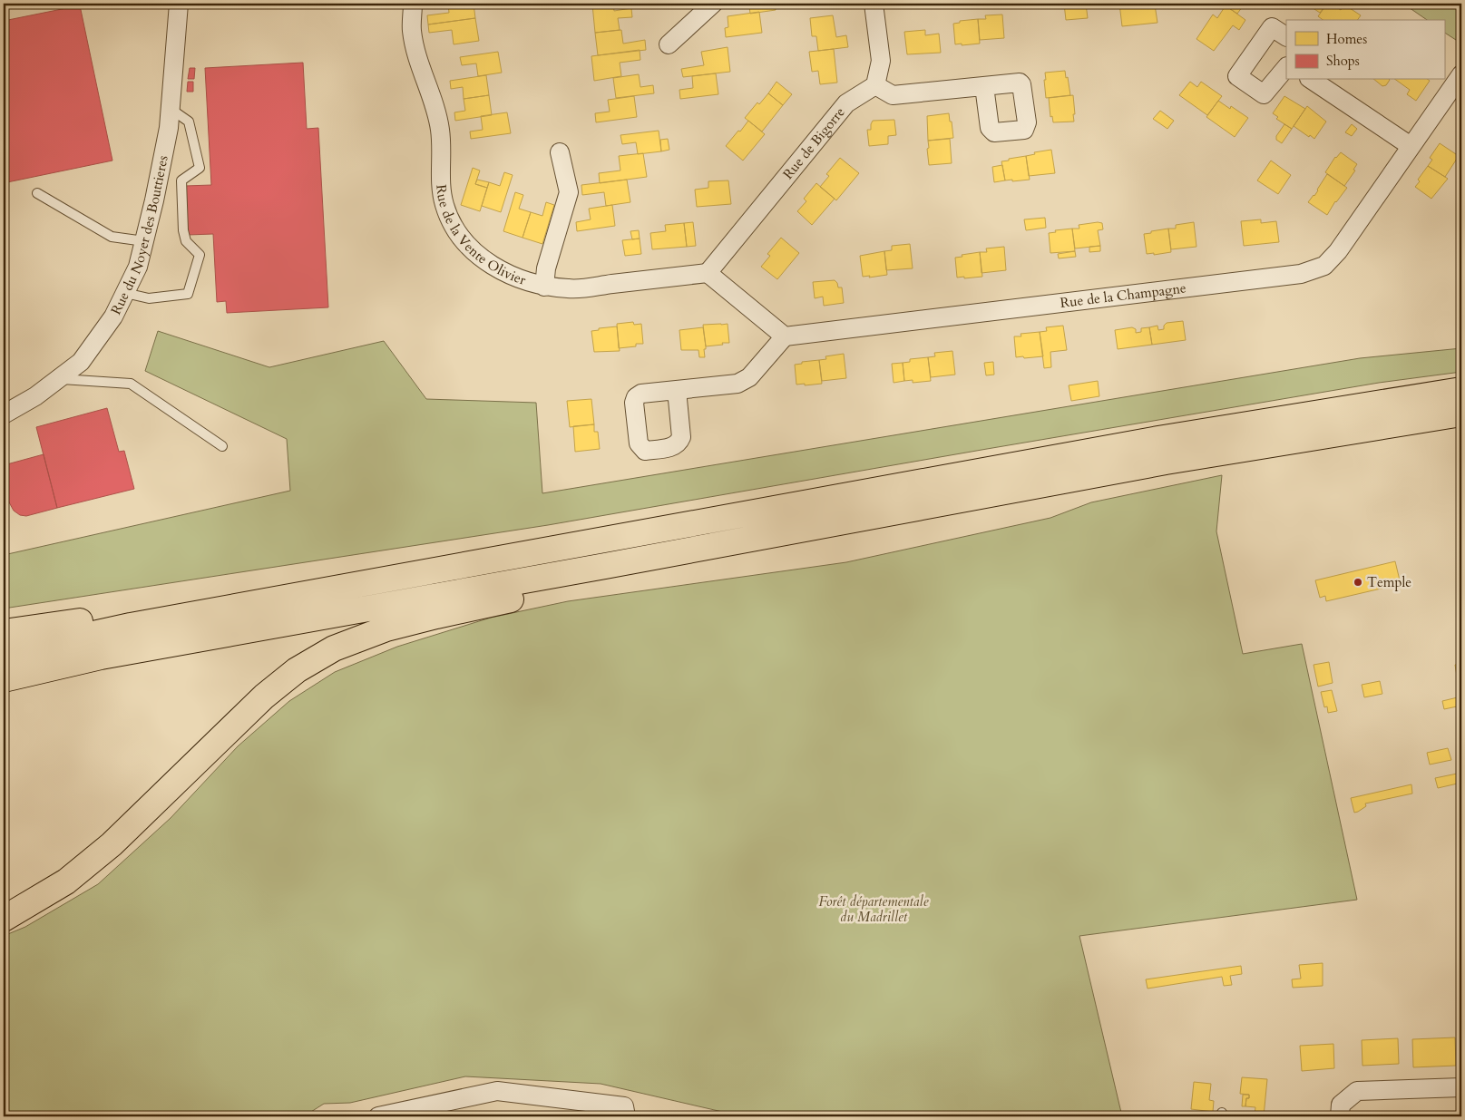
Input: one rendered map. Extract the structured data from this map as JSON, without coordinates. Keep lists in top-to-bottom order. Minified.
{"streets":{"street":["Rue de Bigorre","Rue de la Vente Olivier","Rue du Noyer des Bouttieres","Rue de la Champagne"]},"crossings":[["Rue de Bigorre","Rue de la Vente Olivier"]],"parks":["Forêt départementale du Madrillet"],"places":["Temple"],"legend":["Homes","Shops"]}
